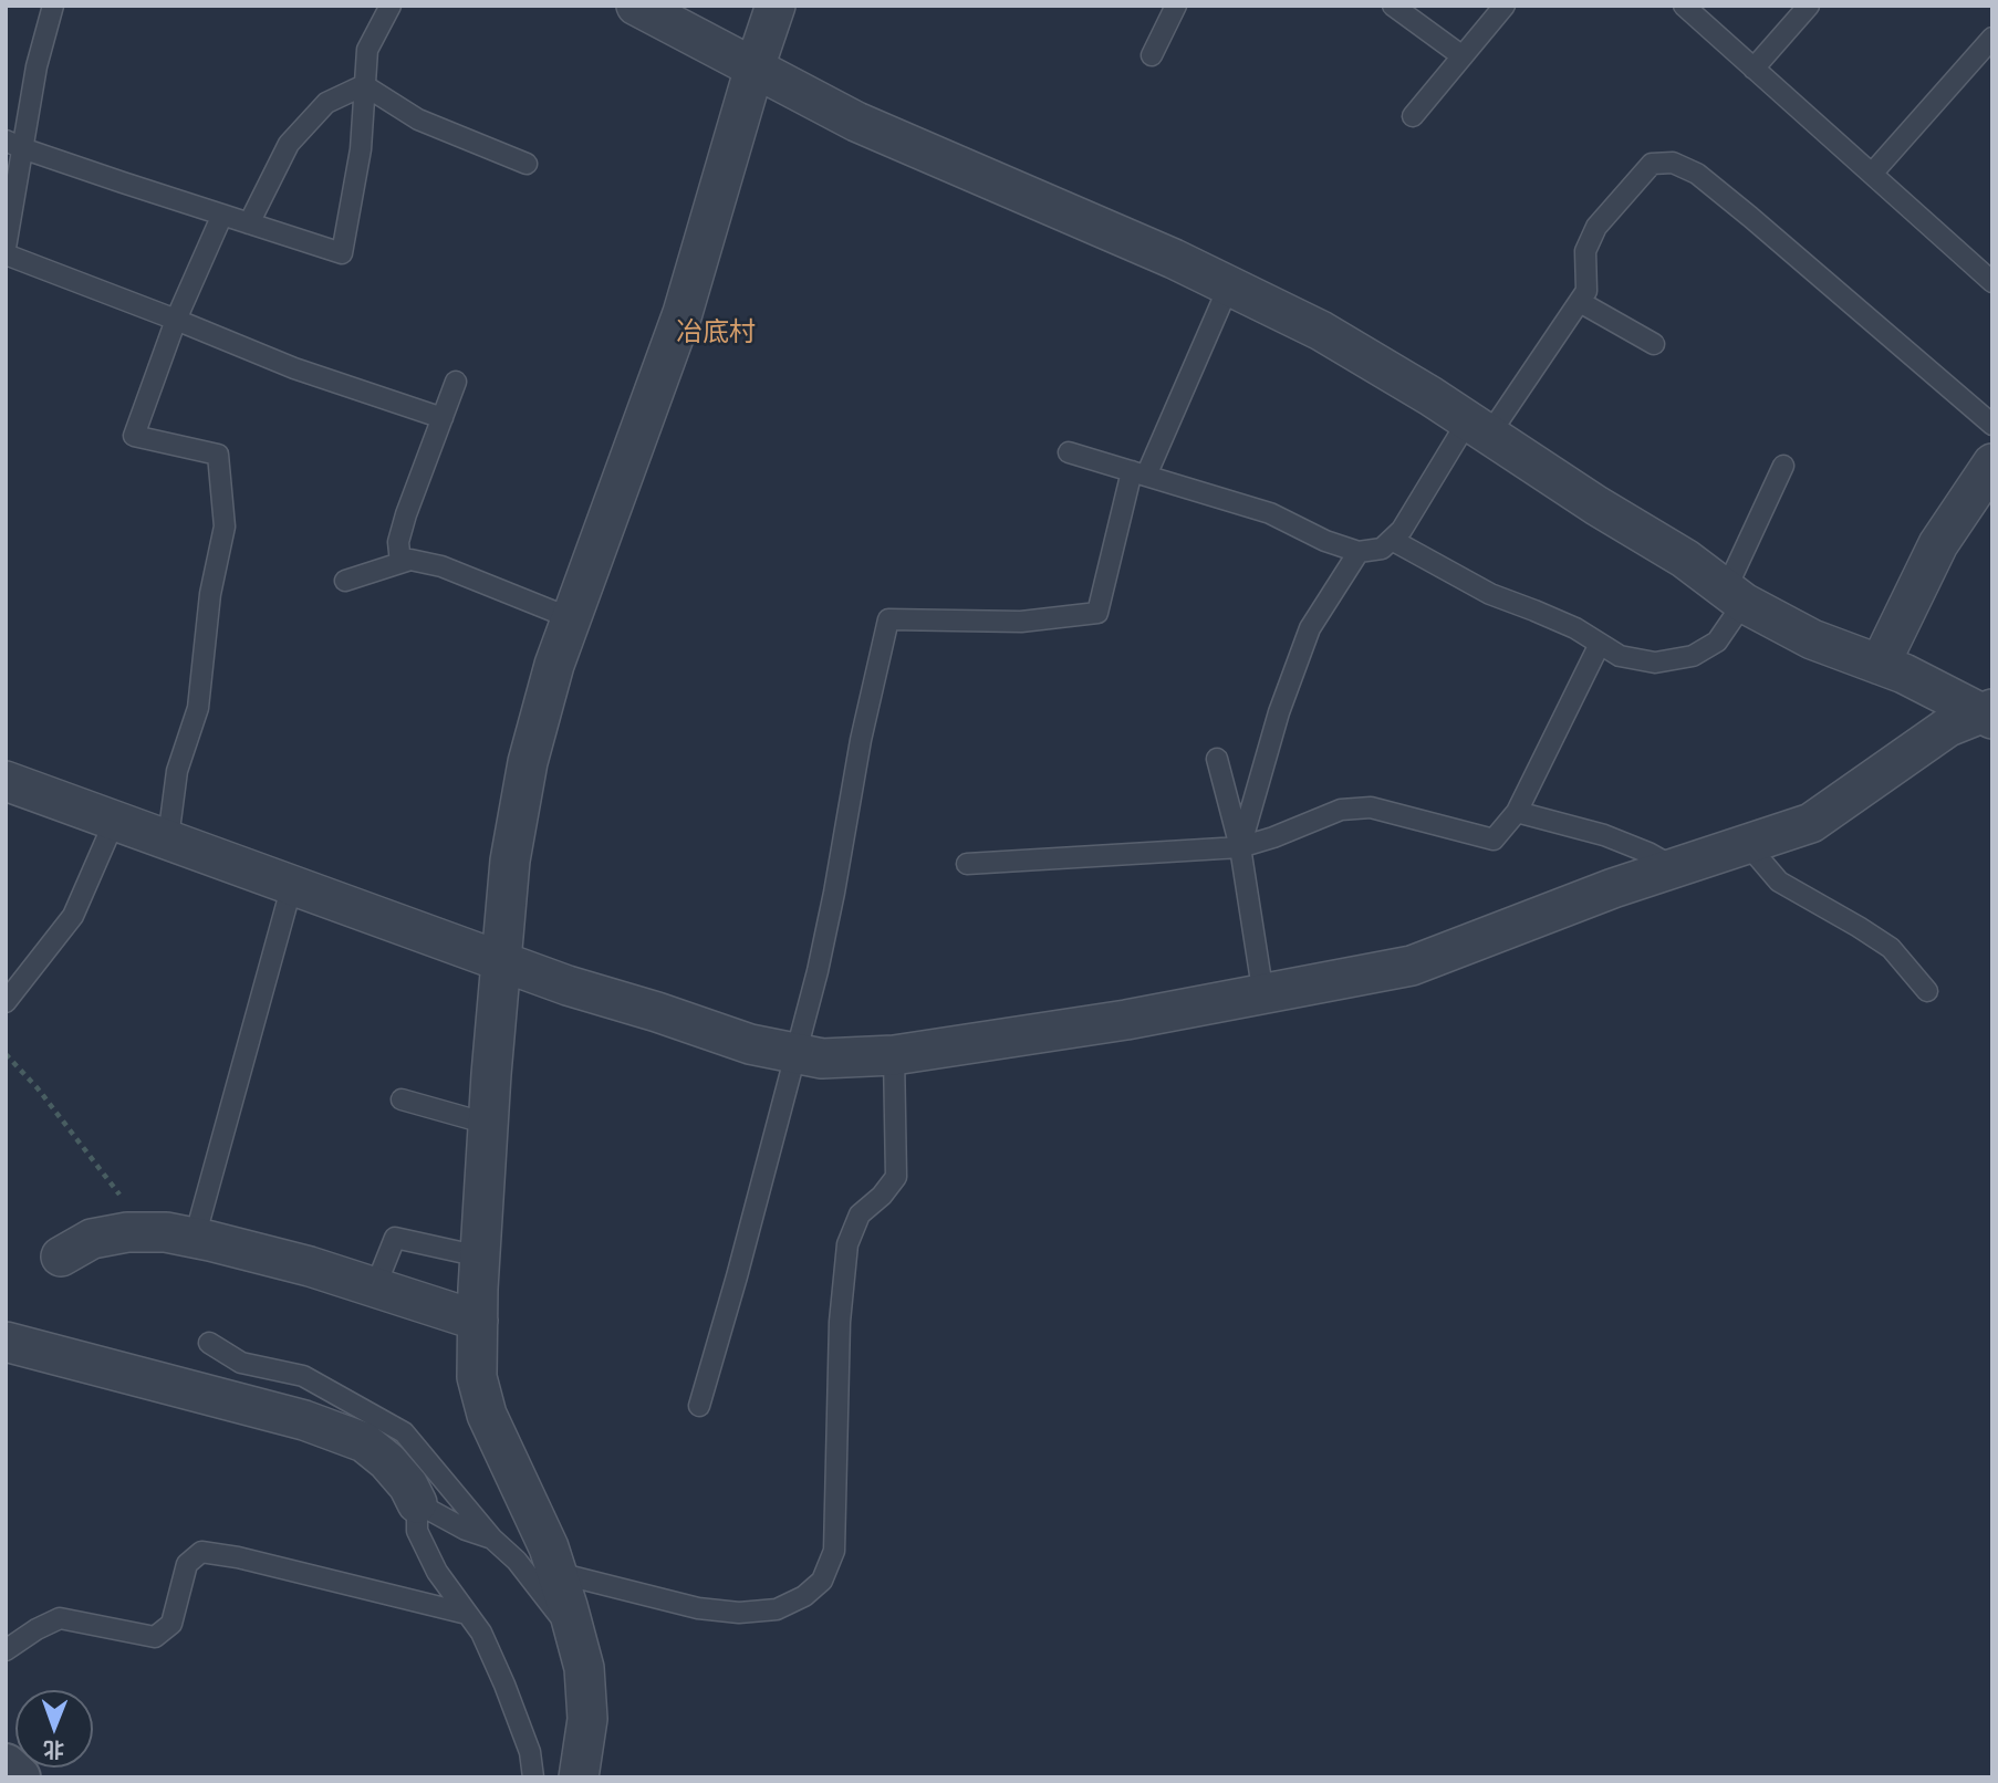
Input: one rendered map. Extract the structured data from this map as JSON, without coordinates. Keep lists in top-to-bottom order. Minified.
{"districts":["冶底村"],"north":"bottom"}
